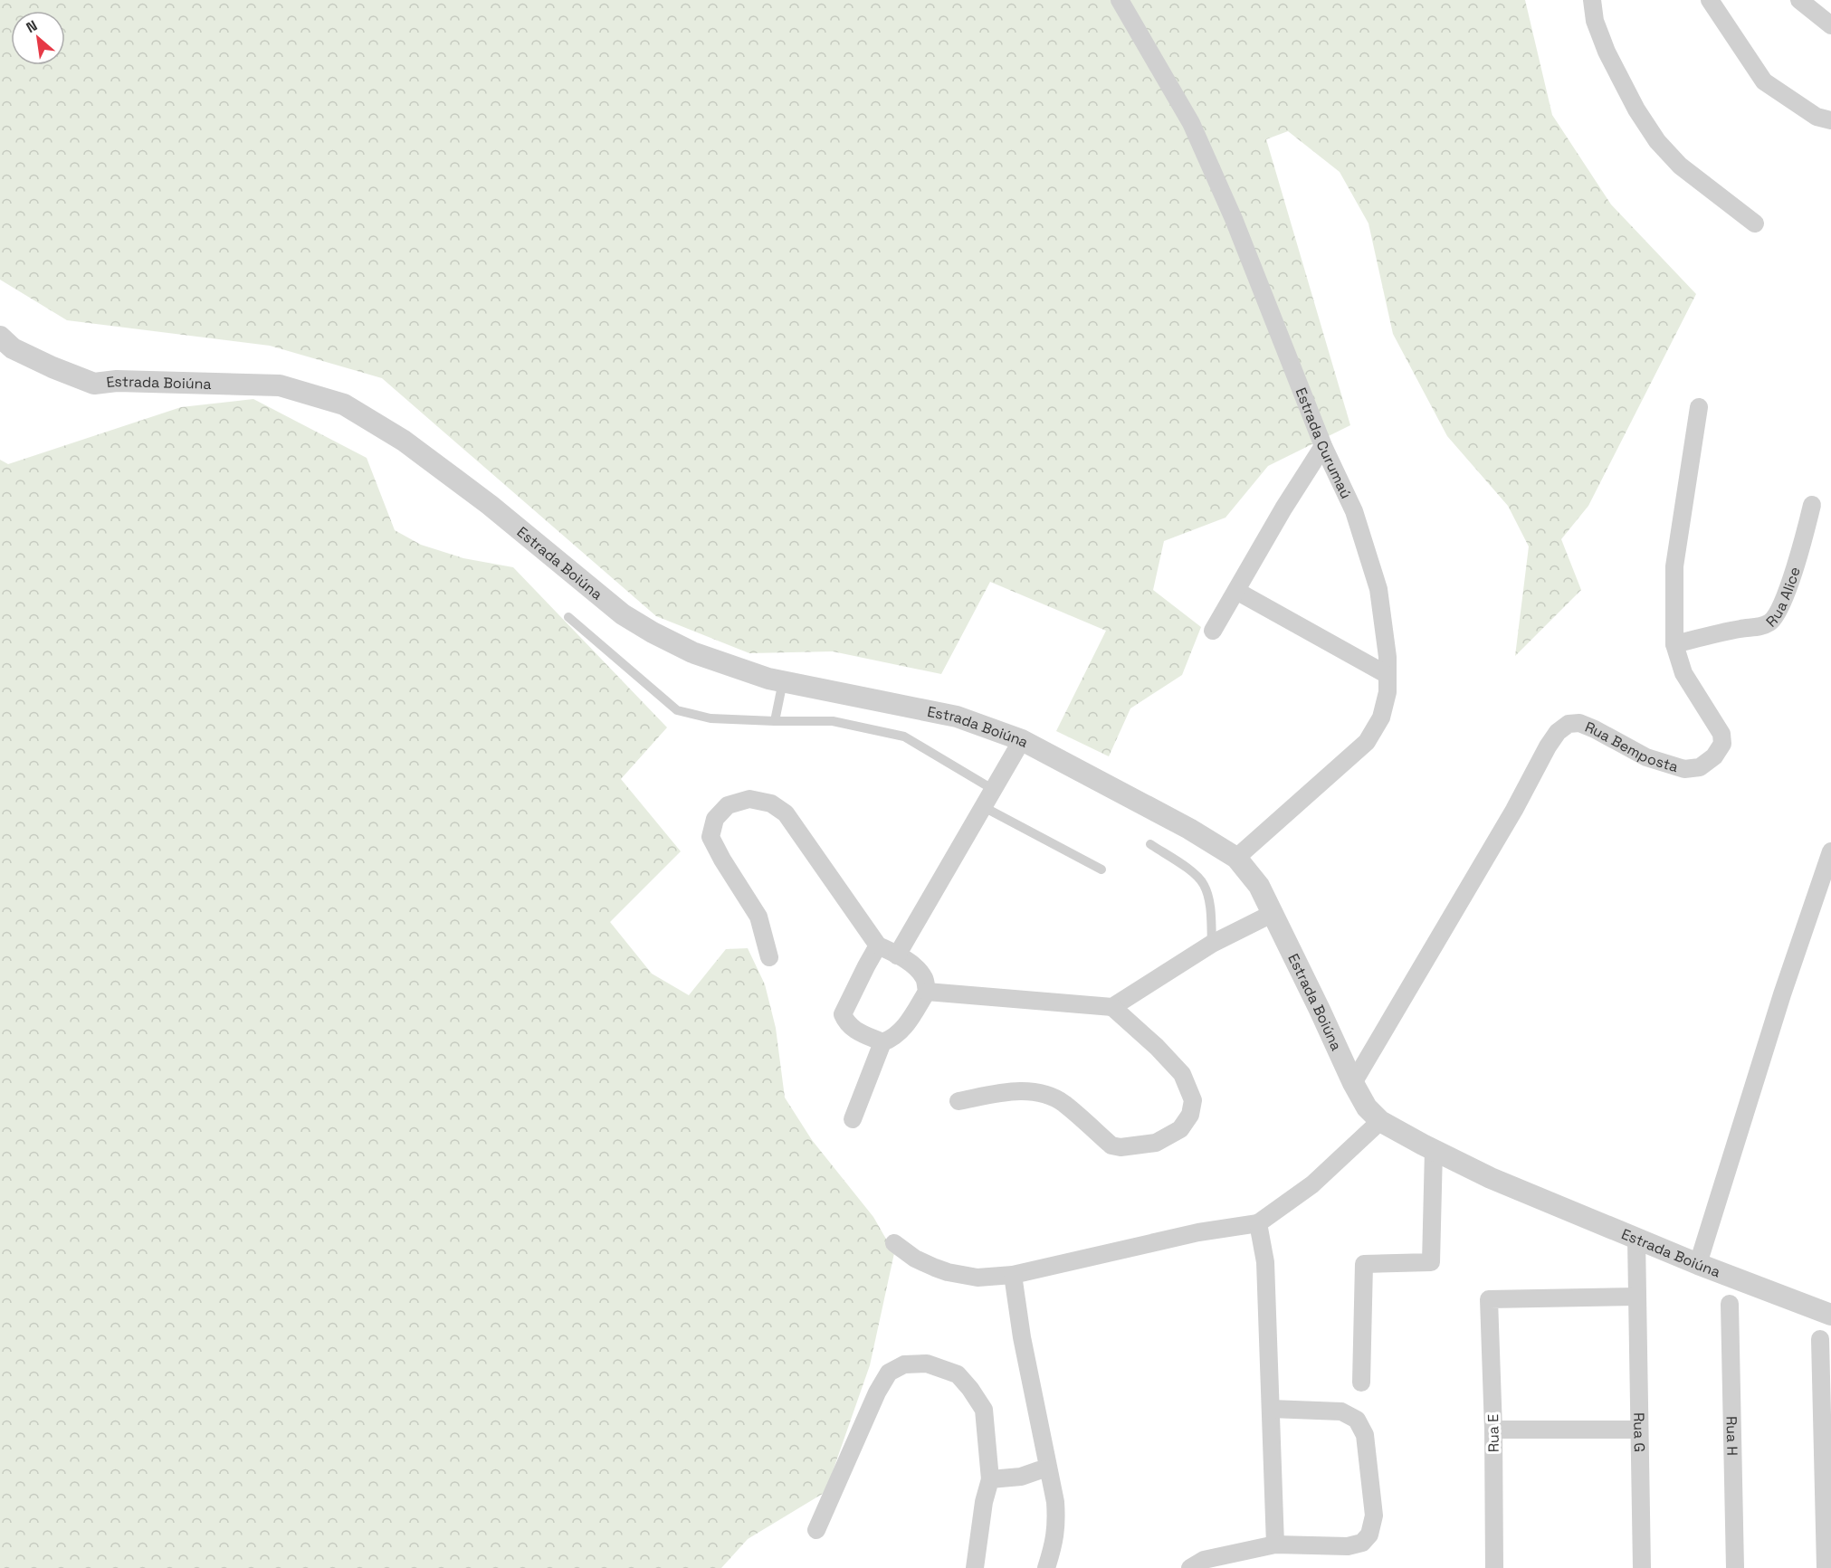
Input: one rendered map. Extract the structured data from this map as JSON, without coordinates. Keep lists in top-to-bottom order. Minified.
{"streets":{"street":["Estrada Boiúna","Estrada Curumaú","Rua Alice","Rua Bemposta","Rua G","Rua E","Rua H"]},"crossings":[["Estrada Boiúna","Estrada Curumaú"],["Estrada Boiúna","Rua Bemposta"],["Estrada Boiúna","Rua G"],["Rua Alice","Rua Bemposta"],["Rua G","Rua E"]],"north":"top left"}
